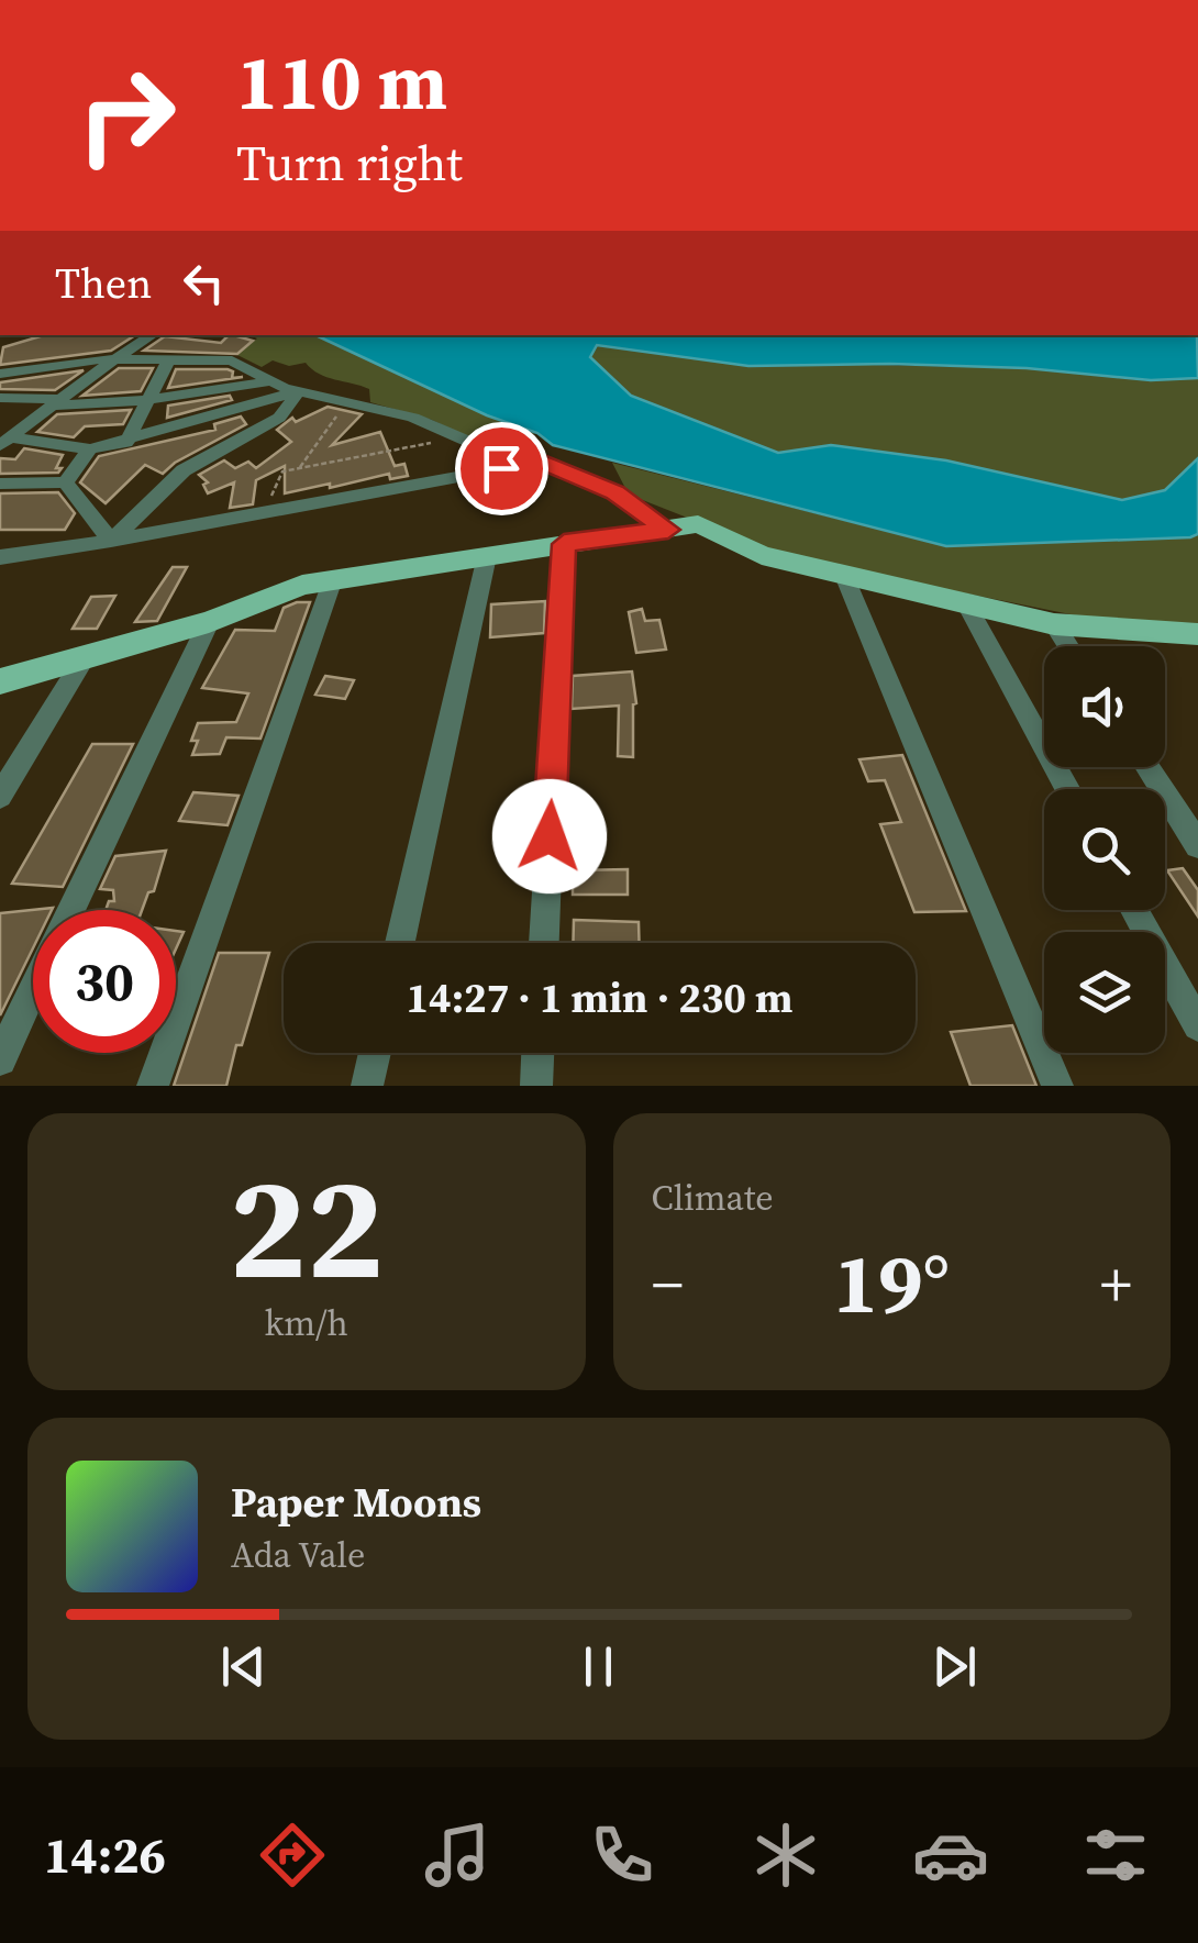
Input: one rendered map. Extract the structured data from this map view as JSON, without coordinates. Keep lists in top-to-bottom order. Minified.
{"page":{"turn":["110 m","Turn right"],"then":"Then","limit":"30","trip":"14:27 · 1 min · 230 m","tile":[["22","km/h"],"Climate"],"heat":["−","19°","+"],"song":["Paper Moons","Ada Vale"],"tabs":"14:26"}}
